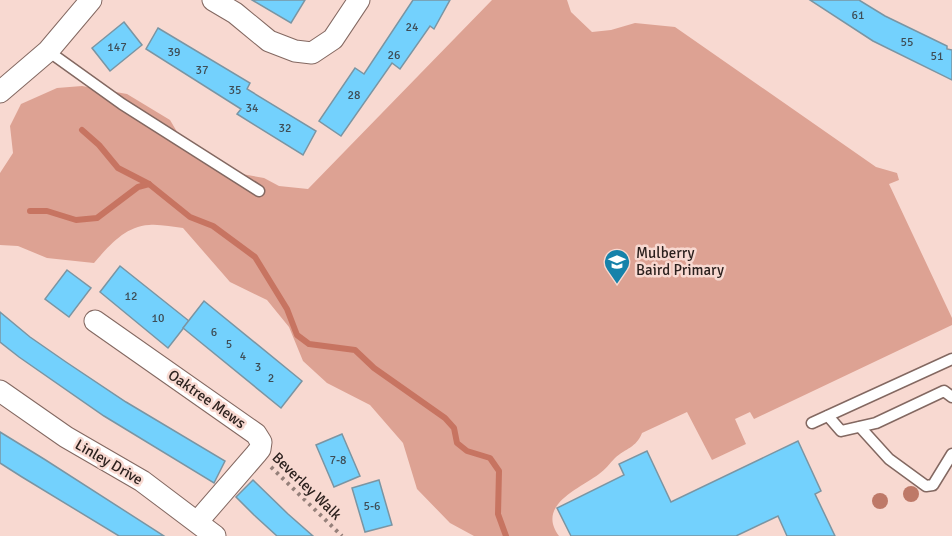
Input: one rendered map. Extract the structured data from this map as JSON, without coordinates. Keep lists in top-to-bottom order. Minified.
{"streets":{"street":["Oaktree Mews","Linley Drive"],"path":["Beverley Walk"]},"crossings":[["Oaktree Mews","Beverley Walk"]],"places":{"school or university":["Mulberry Baird Primary"]},"house_numbers":["61","24","55","147","39","26","51","37","35","28","34","32","12","10","6","5","4","3","2","7-8","5-6"]}
